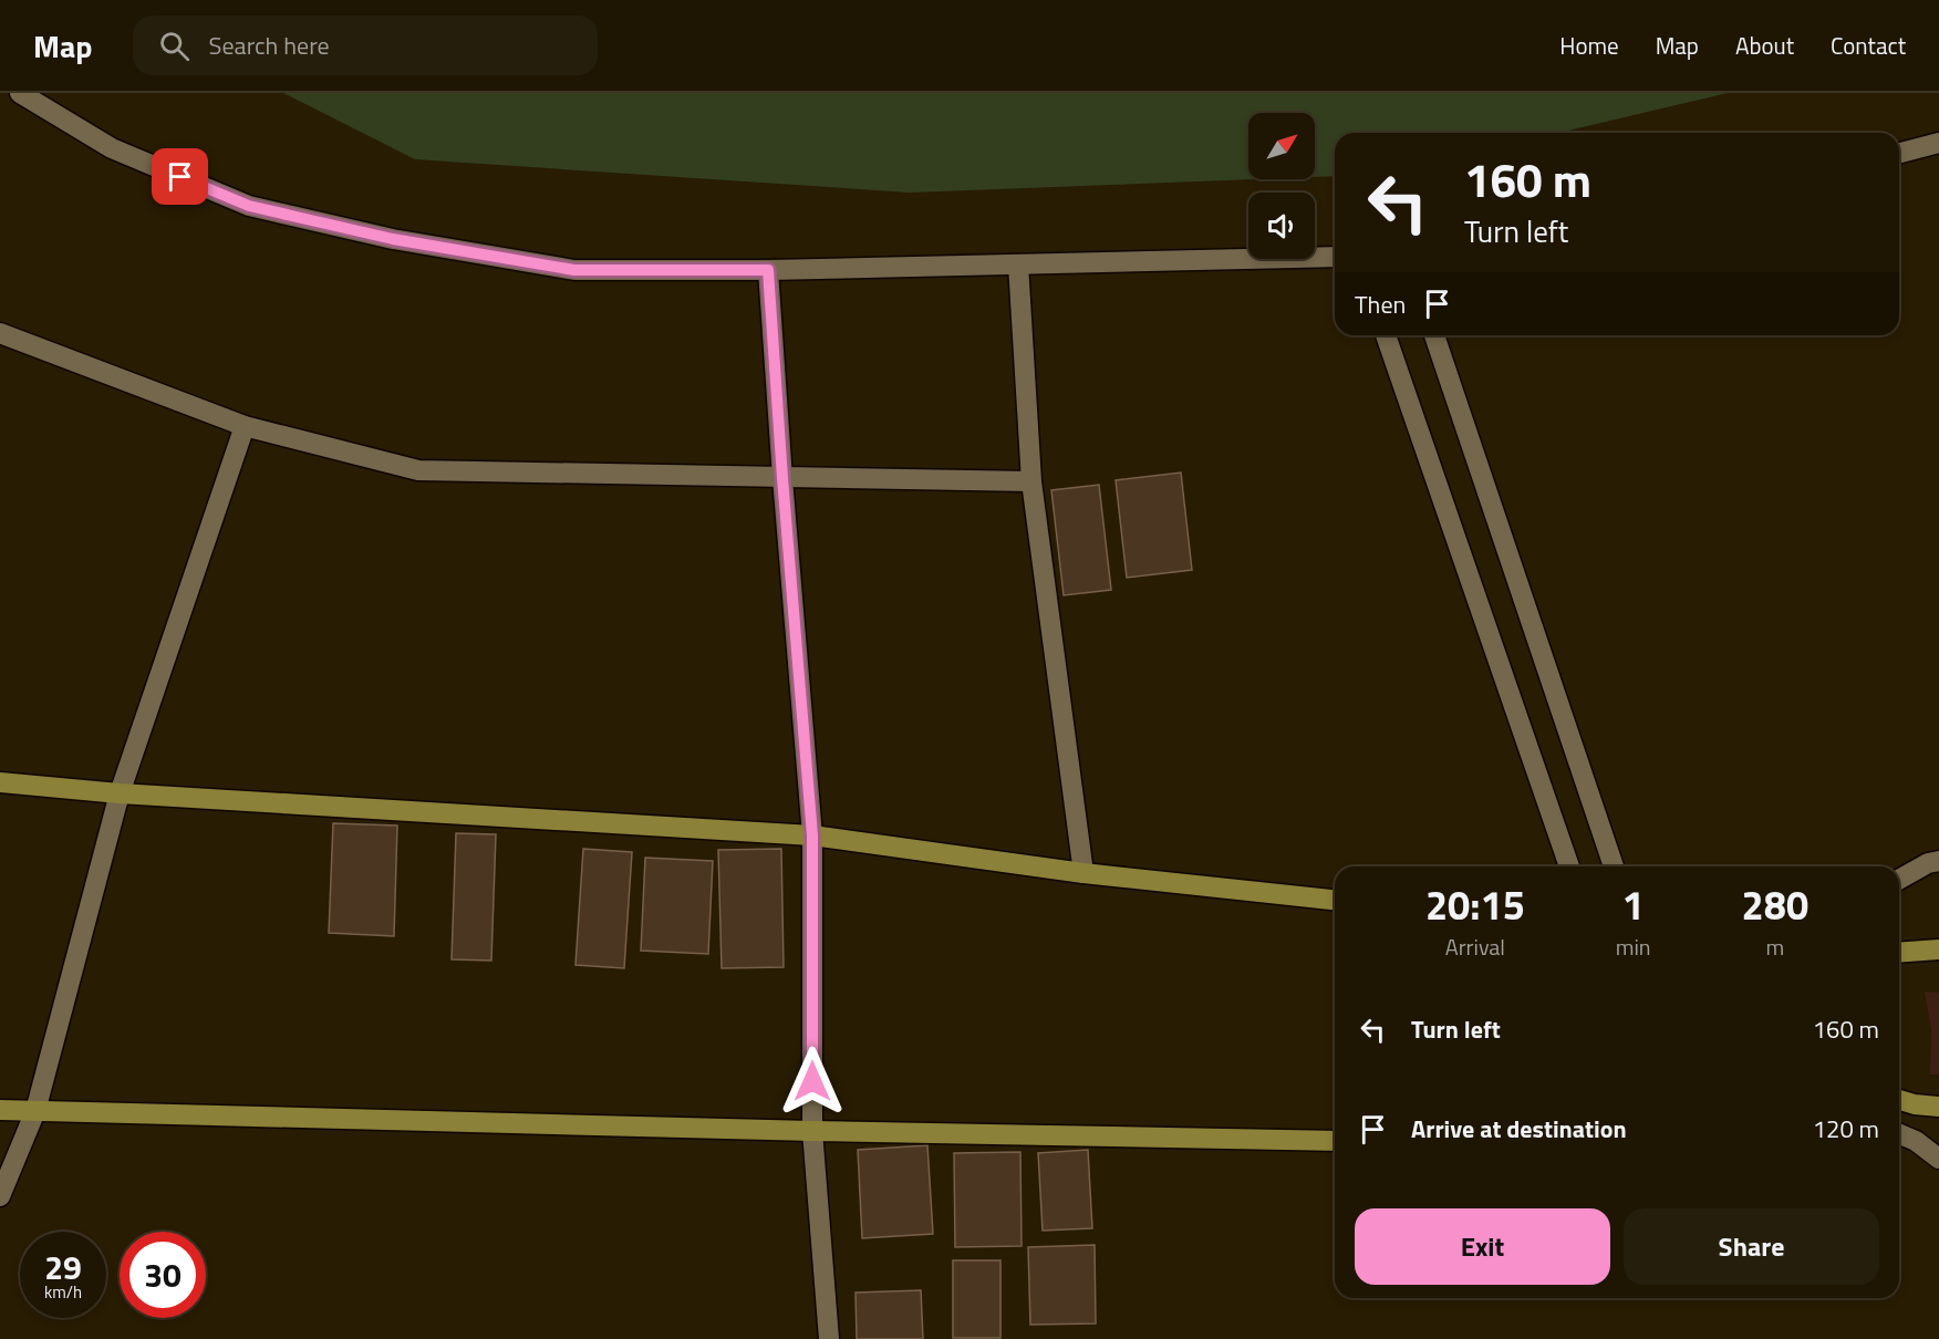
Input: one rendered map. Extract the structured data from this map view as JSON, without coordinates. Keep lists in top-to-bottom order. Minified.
{"north":"top right","page":{"header":"Map","search":"Search here","nav":["Home","Map","About","Contact"],"turn":["160 m","Turn left"],"then":"Then","eta":["20:15","Arrival","1","min","280","m"],"list":[{"name":"Turn left","value":"160 m"},{"name":"Arrive at destination","value":"120 m"}],"buttons":["Exit","Share"],"speed":"29 km/h","limit":"30"}}
